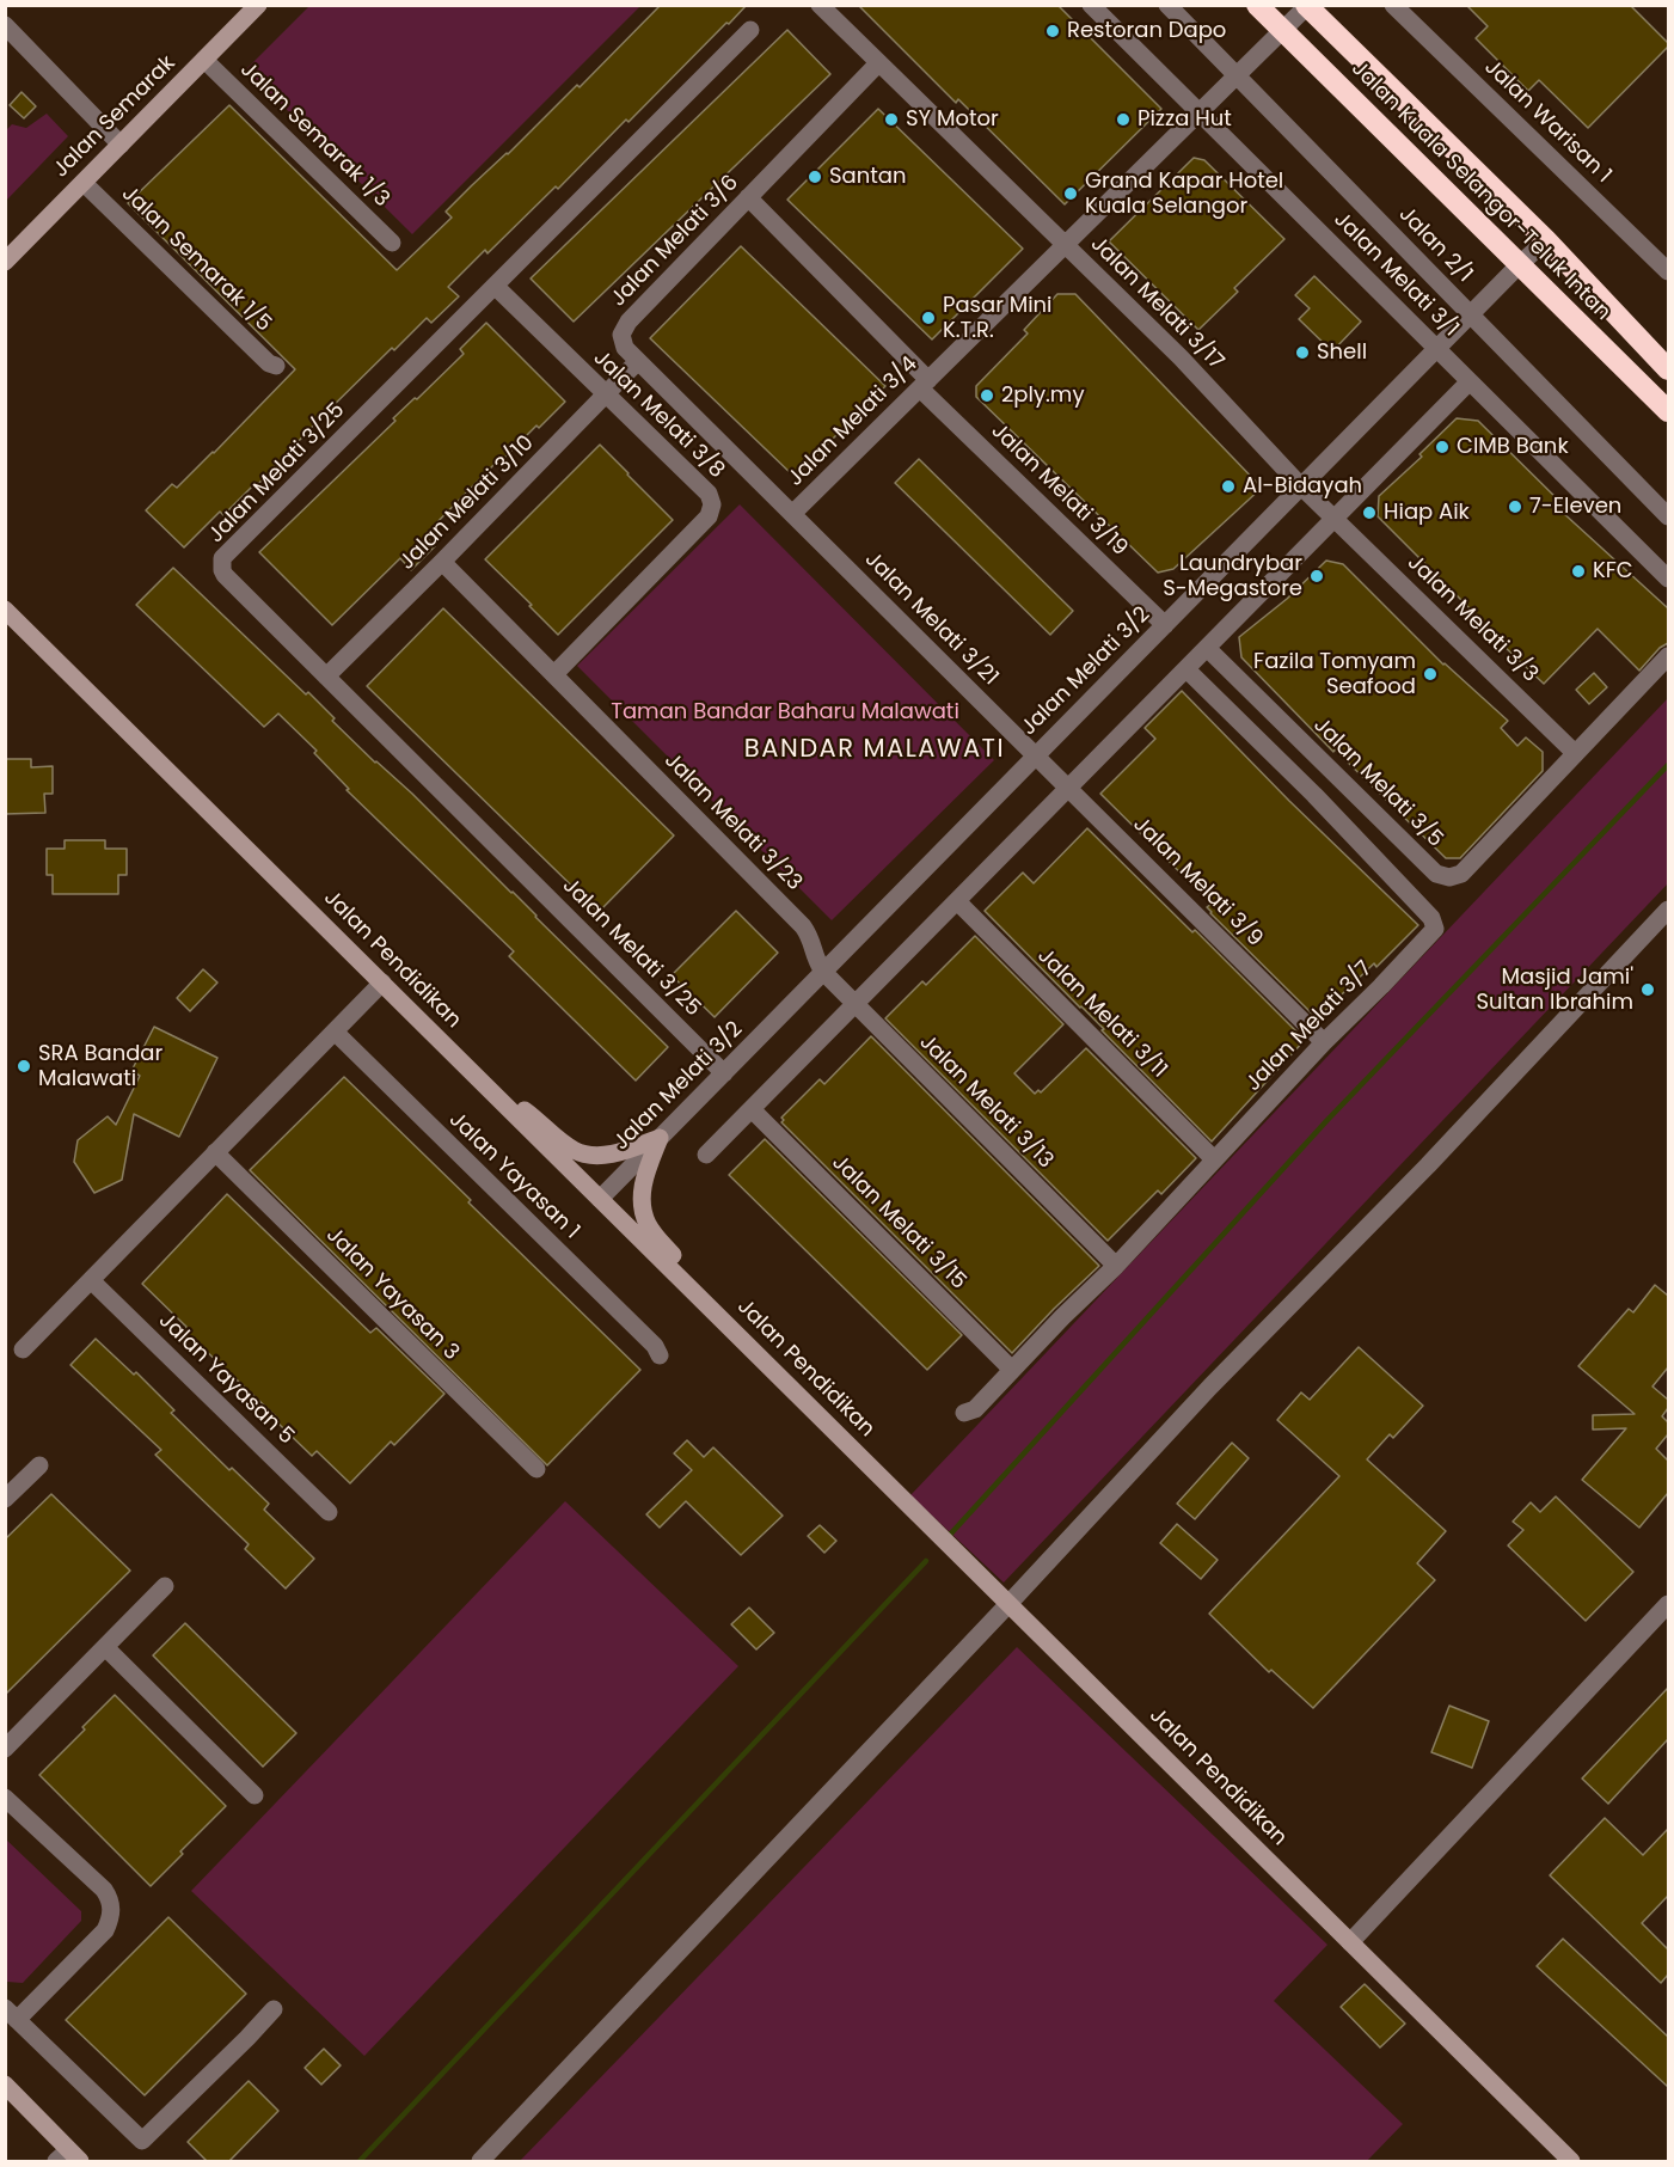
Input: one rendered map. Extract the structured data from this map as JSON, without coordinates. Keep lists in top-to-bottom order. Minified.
{"streets":{"highway":["Jalan Kuala Selangor-Teluk Intan"],"street":["Jalan Semarak","Jalan Warisan 1","Jalan Semarak 1/3","Jalan Melati 3/6","Jalan 2/1","Jalan Semarak 1/5","Jalan Melati 3/1","Jalan Melati 3/17","Jalan Melati 3/8","Jalan Melati 3/4","Jalan Melati 3/25","Jalan Melati 3/19","Jalan Melati 3/10","Jalan Melati 3/21","Jalan Melati 3/3","Jalan Melati 3/2","Jalan Melati 3/5","Jalan Melati 3/23","Jalan Melati 3/9","Jalan Pendidikan","Jalan Melati 3/11","Jalan Melati 3/7","Jalan Melati 3/13","Jalan Yayasan 1","Jalan Melati 3/15","Jalan Yayasan 3","Jalan Yayasan 5"]},"crossings":[["Jalan Semarak","Jalan Semarak 1/3"],["Jalan Semarak","Jalan Semarak 1/5"],["Jalan Kuala Selangor-Teluk Intan","Jalan Melati 3/4"],["Jalan Kuala Selangor-Teluk Intan","Jalan Melati 3/2"],["Jalan Melati 3/6","Jalan Melati 3/17"],["Jalan Melati 3/6","Jalan Melati 3/4"],["Jalan Melati 3/6","Jalan Melati 3/19"],["Jalan Melati 3/6","Jalan Melati 3/10"],["Jalan Melati 3/6","Jalan Melati 3/21"],["Jalan 2/1","Jalan Melati 3/4"],["Jalan 2/1","Jalan Melati 3/2"],["Jalan Melati 3/1","Jalan Melati 3/4"],["Jalan Melati 3/1","Jalan Melati 3/2"],["Jalan Melati 3/17","Jalan Melati 3/4"],["Jalan Melati 3/17","Jalan Melati 3/3"],["Jalan Melati 3/17","Jalan Melati 3/2"],["Jalan Melati 3/8","Jalan Melati 3/25"],["Jalan Melati 3/8","Jalan Melati 3/10"],["Jalan Melati 3/8","Jalan Melati 3/23"],["Jalan Melati 3/4","Jalan Melati 3/19"],["Jalan Melati 3/4","Jalan Melati 3/21"],["Jalan Melati 3/25","Jalan Melati 3/10"],["Jalan Melati 3/25","Jalan Melati 3/2"],["Jalan Melati 3/19","Jalan Melati 3/2"],["Jalan Melati 3/10","Jalan Melati 3/23"],["Jalan Melati 3/21","Jalan Melati 3/2"],["Jalan Melati 3/21","Jalan Melati 3/9"],["Jalan Melati 3/3","Jalan Melati 3/5"],["Jalan Melati 3/2","Jalan Melati 3/23"],["Jalan Melati 3/2","Jalan Melati 3/9"],["Jalan Melati 3/2","Jalan Pendidikan"],["Jalan Melati 3/2","Jalan Melati 3/13"],["Jalan Melati 3/23","Jalan Melati 3/13"],["Jalan Melati 3/9","Jalan Melati 3/7"],["Jalan Melati 3/11","Jalan Melati 3/7"],["Jalan Melati 3/7","Jalan Melati 3/13"],["Jalan Melati 3/7","Jalan Melati 3/15"]],"districts":["BANDAR MALAWATI"],"parks":["Taman Bandar Baharu Malawati"],"places":["Restoran Dapo","SY Motor","Pizza Hut","Santan","Grand Kapar Hotel Kuala Selangor","Pasar Mini K.T.R.","Shell","2ply.my","CIMB Bank","Al-Bidayah","7-Eleven","Hiap Aik","KFC","Laundrybar S-Megastore","Fazila Tomyam Seafood","Masjid Jami' Sultan Ibrahim","SRA Bandar Malawati"]}
